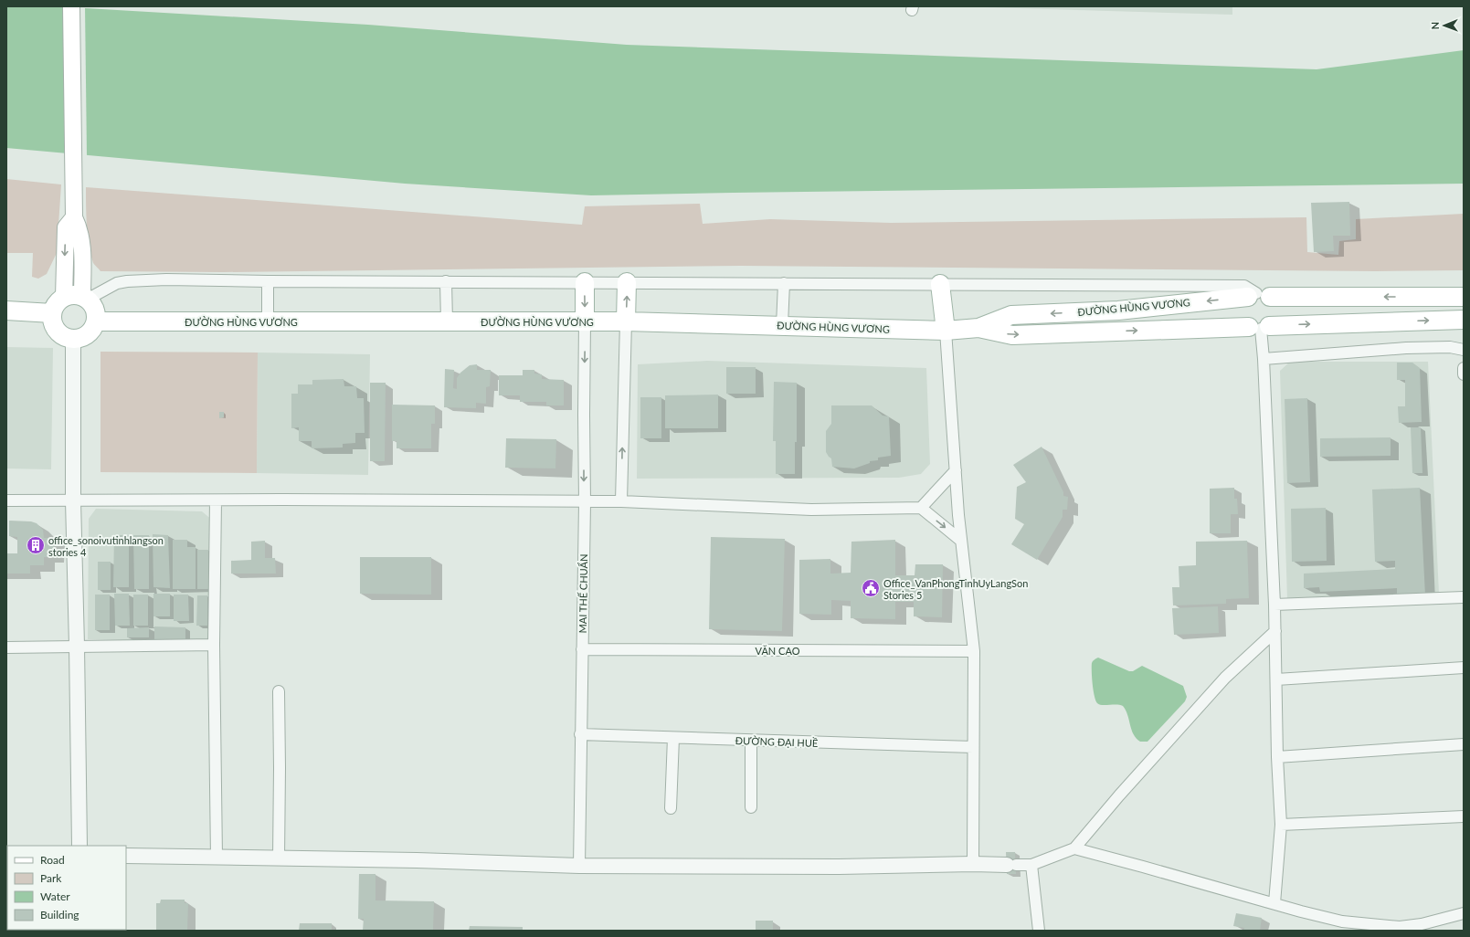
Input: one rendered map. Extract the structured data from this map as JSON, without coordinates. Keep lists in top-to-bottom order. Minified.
{"streets":{"main road":["ĐƯỜNG HÙNG VƯƠNG"],"street":["MAI THẾ CHUẨN","VĂN CAO","ĐƯỜNG ĐẠI HUỀ"]},"crossings":[["ĐƯỜNG HÙNG VƯƠNG","MAI THẾ CHUẨN"],["MAI THẾ CHUẨN","VĂN CAO"],["MAI THẾ CHUẨN","ĐƯỜNG ĐẠI HUỀ"]],"places":{"building":["office_sonoivutinhlangson stories 4"],"public building":["Office_VanPhongTinhUyLangSon Stories 5"]},"legend":["Road","Park","Water","Building"],"north":"left"}
